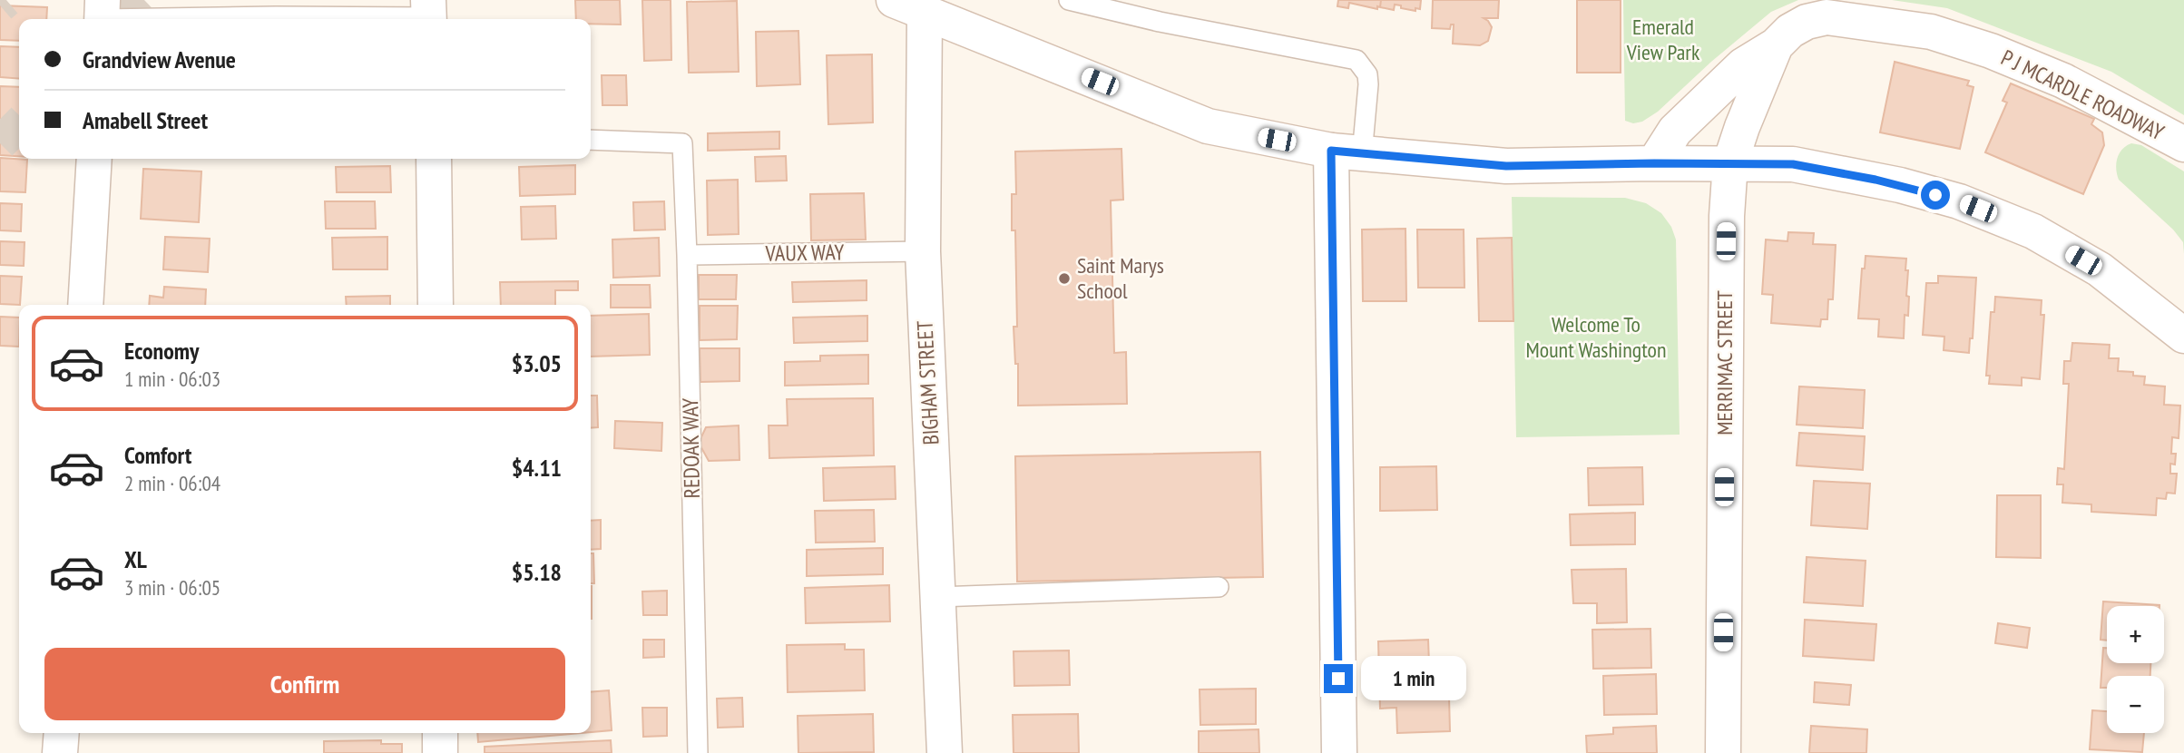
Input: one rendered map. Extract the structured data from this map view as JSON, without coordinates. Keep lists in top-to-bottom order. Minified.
{"streets":{"street":["P J MCARDLE ROADWAY","MERRIMAC STREET","BIGHAM STREET"],"lane":["VAUX WAY","REDOAK WAY"]},"crossings":[["P J MCARDLE ROADWAY","MERRIMAC STREET"],["VAUX WAY","BIGHAM STREET"],["VAUX WAY","REDOAK WAY"]],"parks":["Emerald View Park","Welcome To Mount Washington"],"places":["Saint Marys School"],"page":{"banner":["Grandview Avenue","Amabell Street"],"list":[{"name":"Economy","note":"1 min · 06:03","value":"$3.05"},{"name":"Comfort","note":"2 min · 06:04","value":"$4.11"},{"name":"XL","note":"3 min · 06:05","value":"$5.18"}],"map_buttons":["+","−"],"buttons":"Confirm","bubble":"1 min"}}
